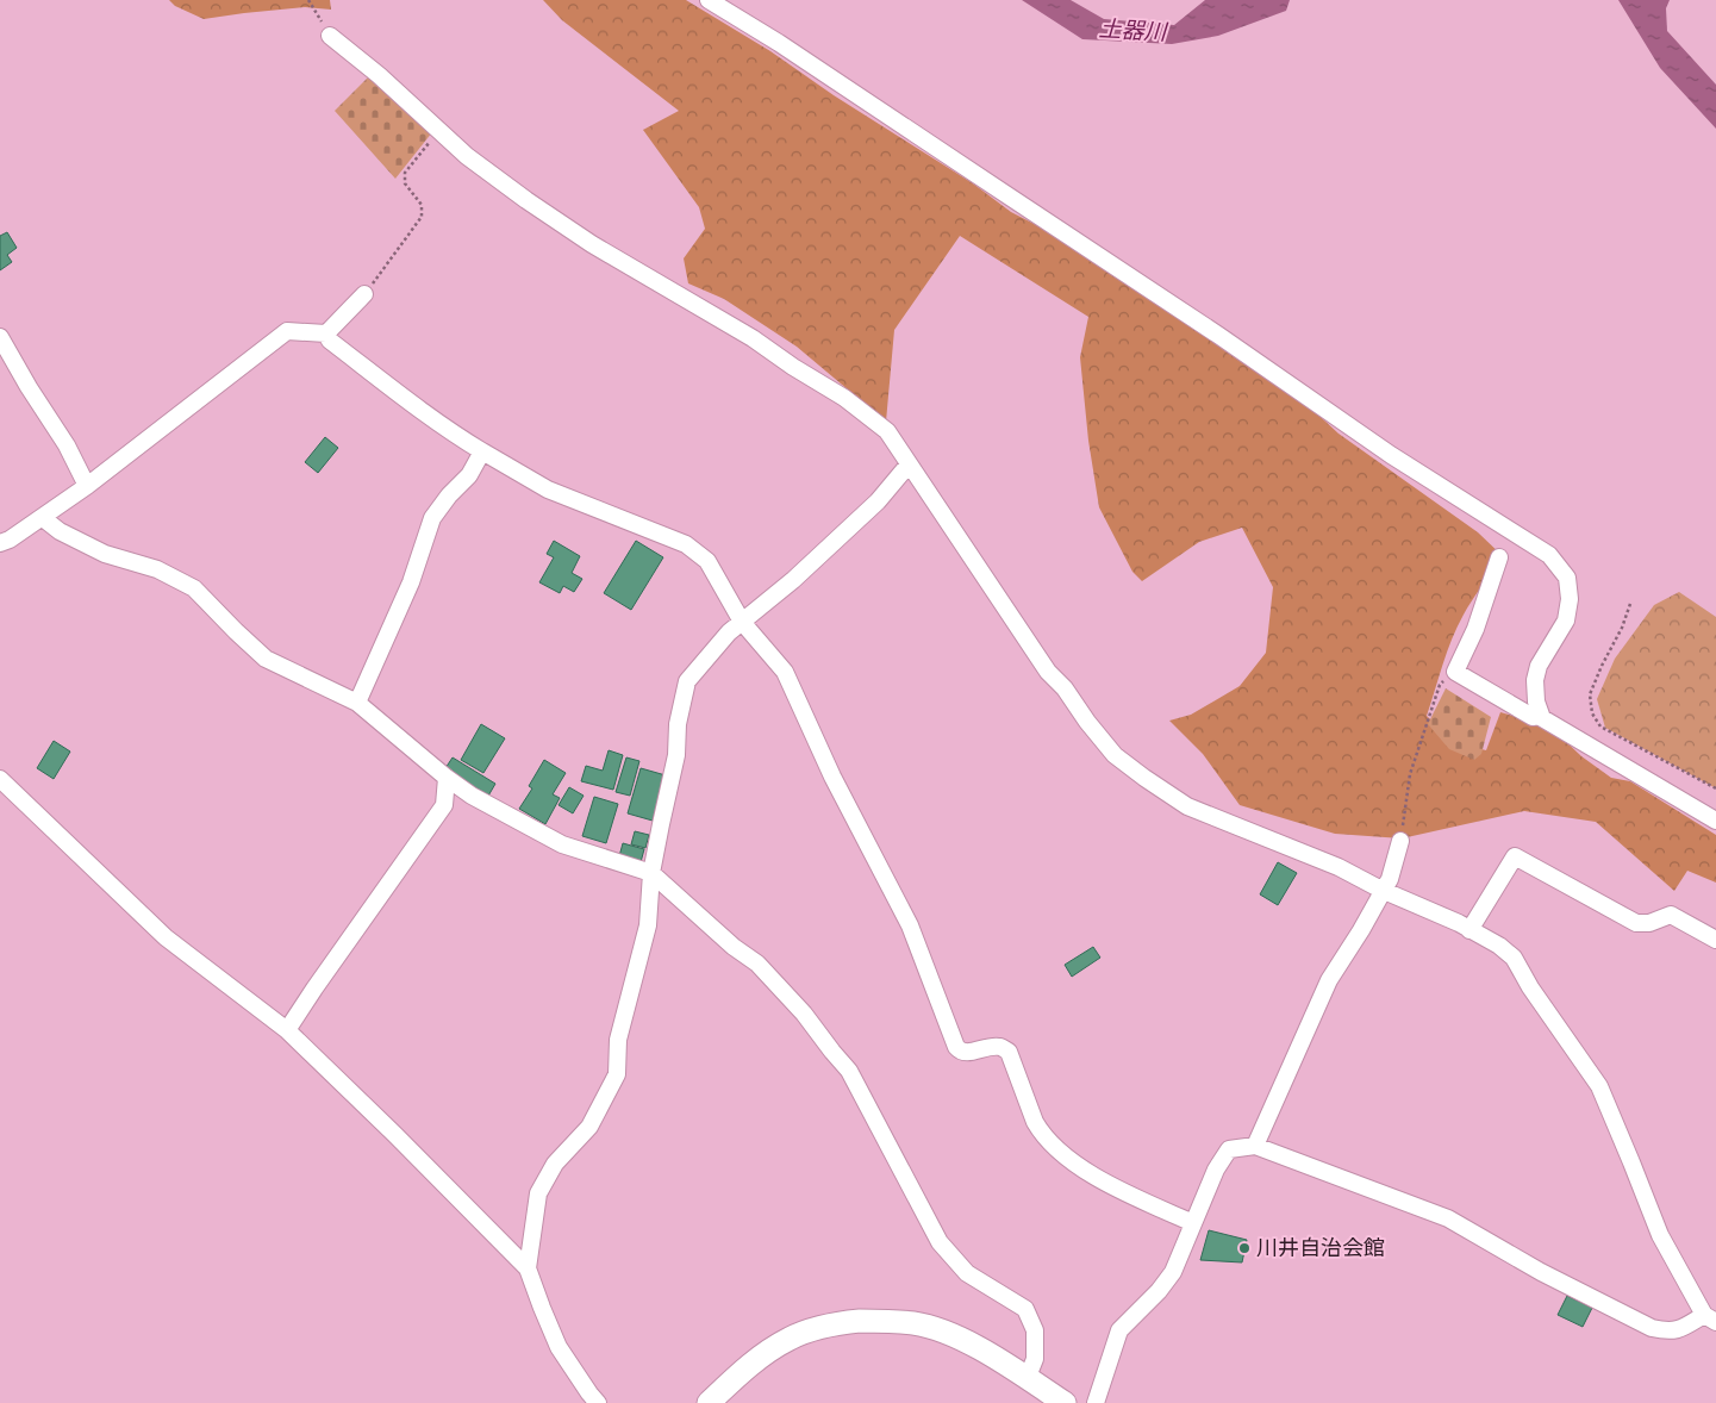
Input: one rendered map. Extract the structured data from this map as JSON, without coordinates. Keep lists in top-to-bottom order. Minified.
{"water":["土器川"],"places":["川井自治会館"]}
